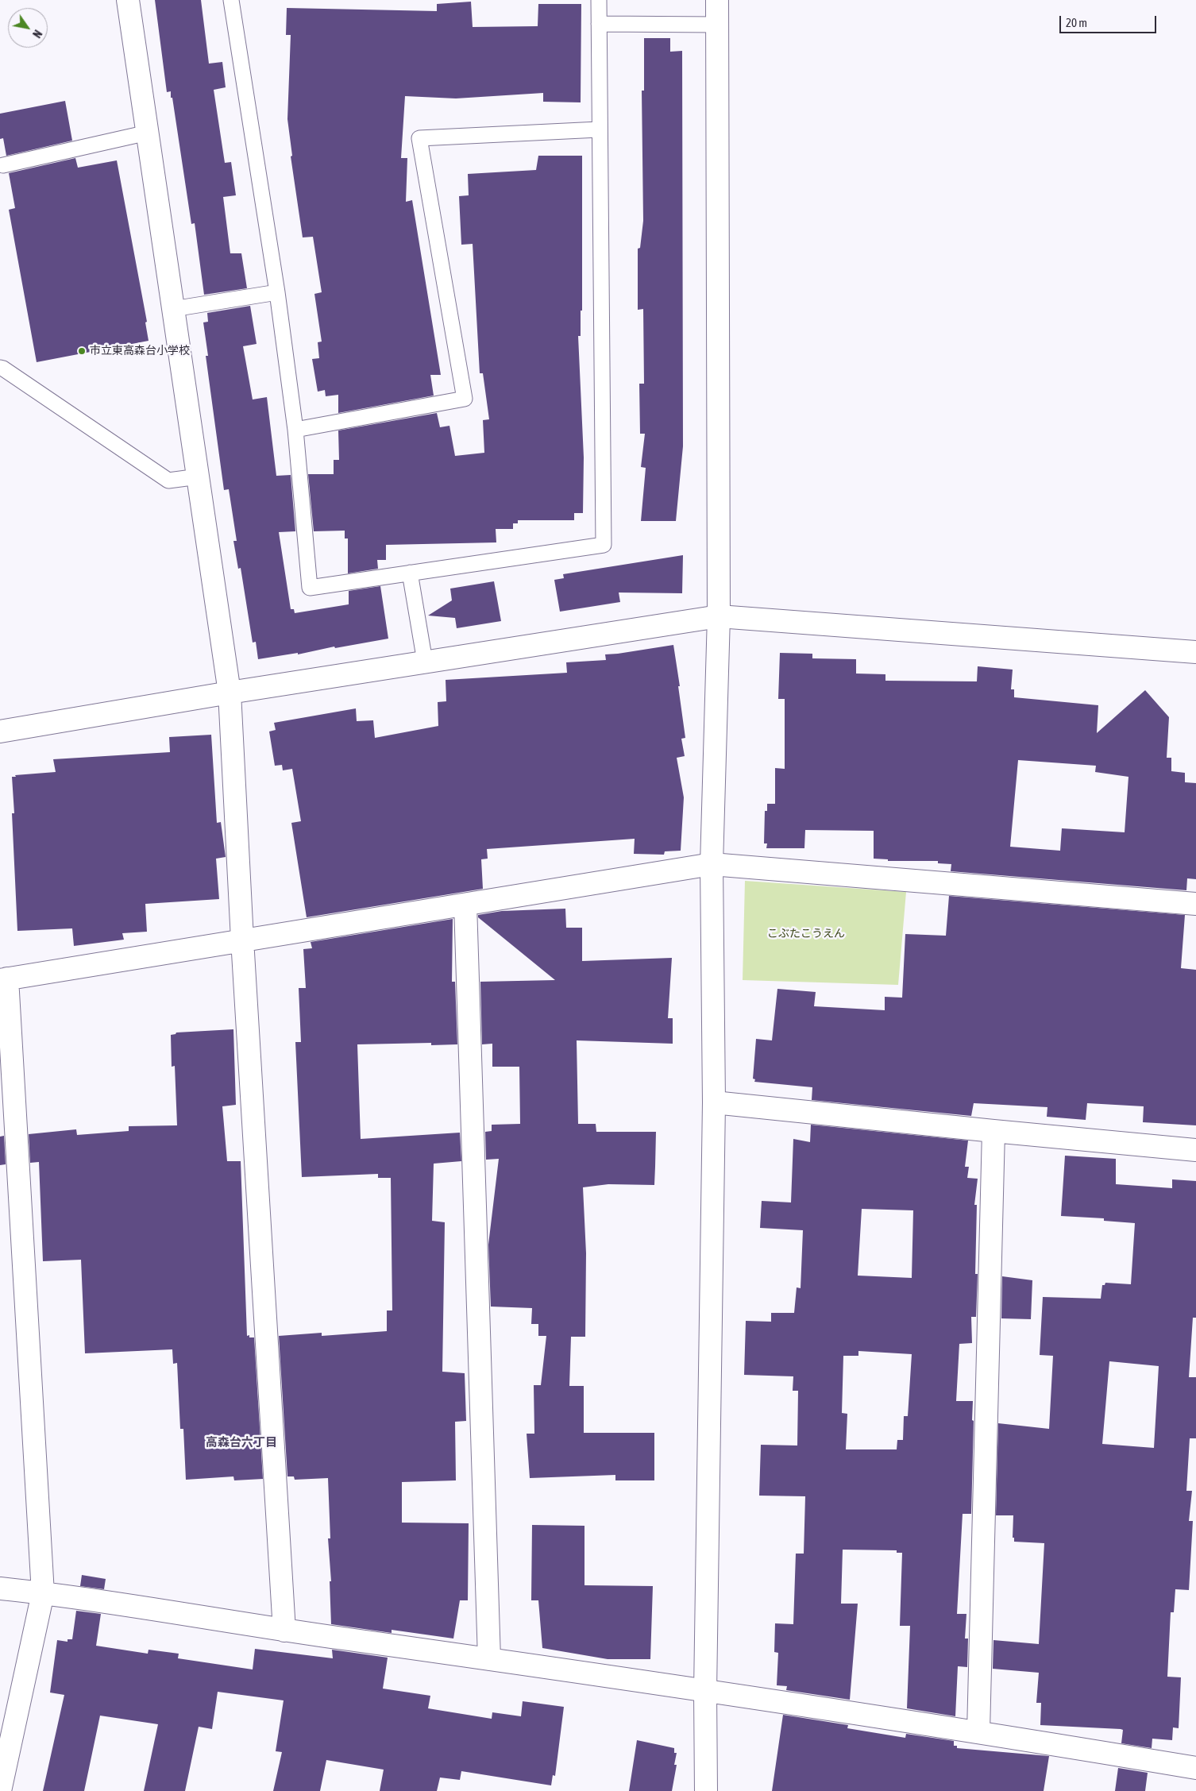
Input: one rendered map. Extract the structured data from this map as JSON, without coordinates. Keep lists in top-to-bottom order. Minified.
{"districts":["高森台六丁目"],"parks":["こぶたこうえん"],"places":["市立東高森台小学校"],"scale_bar":"20 m","north":"bottom right"}
